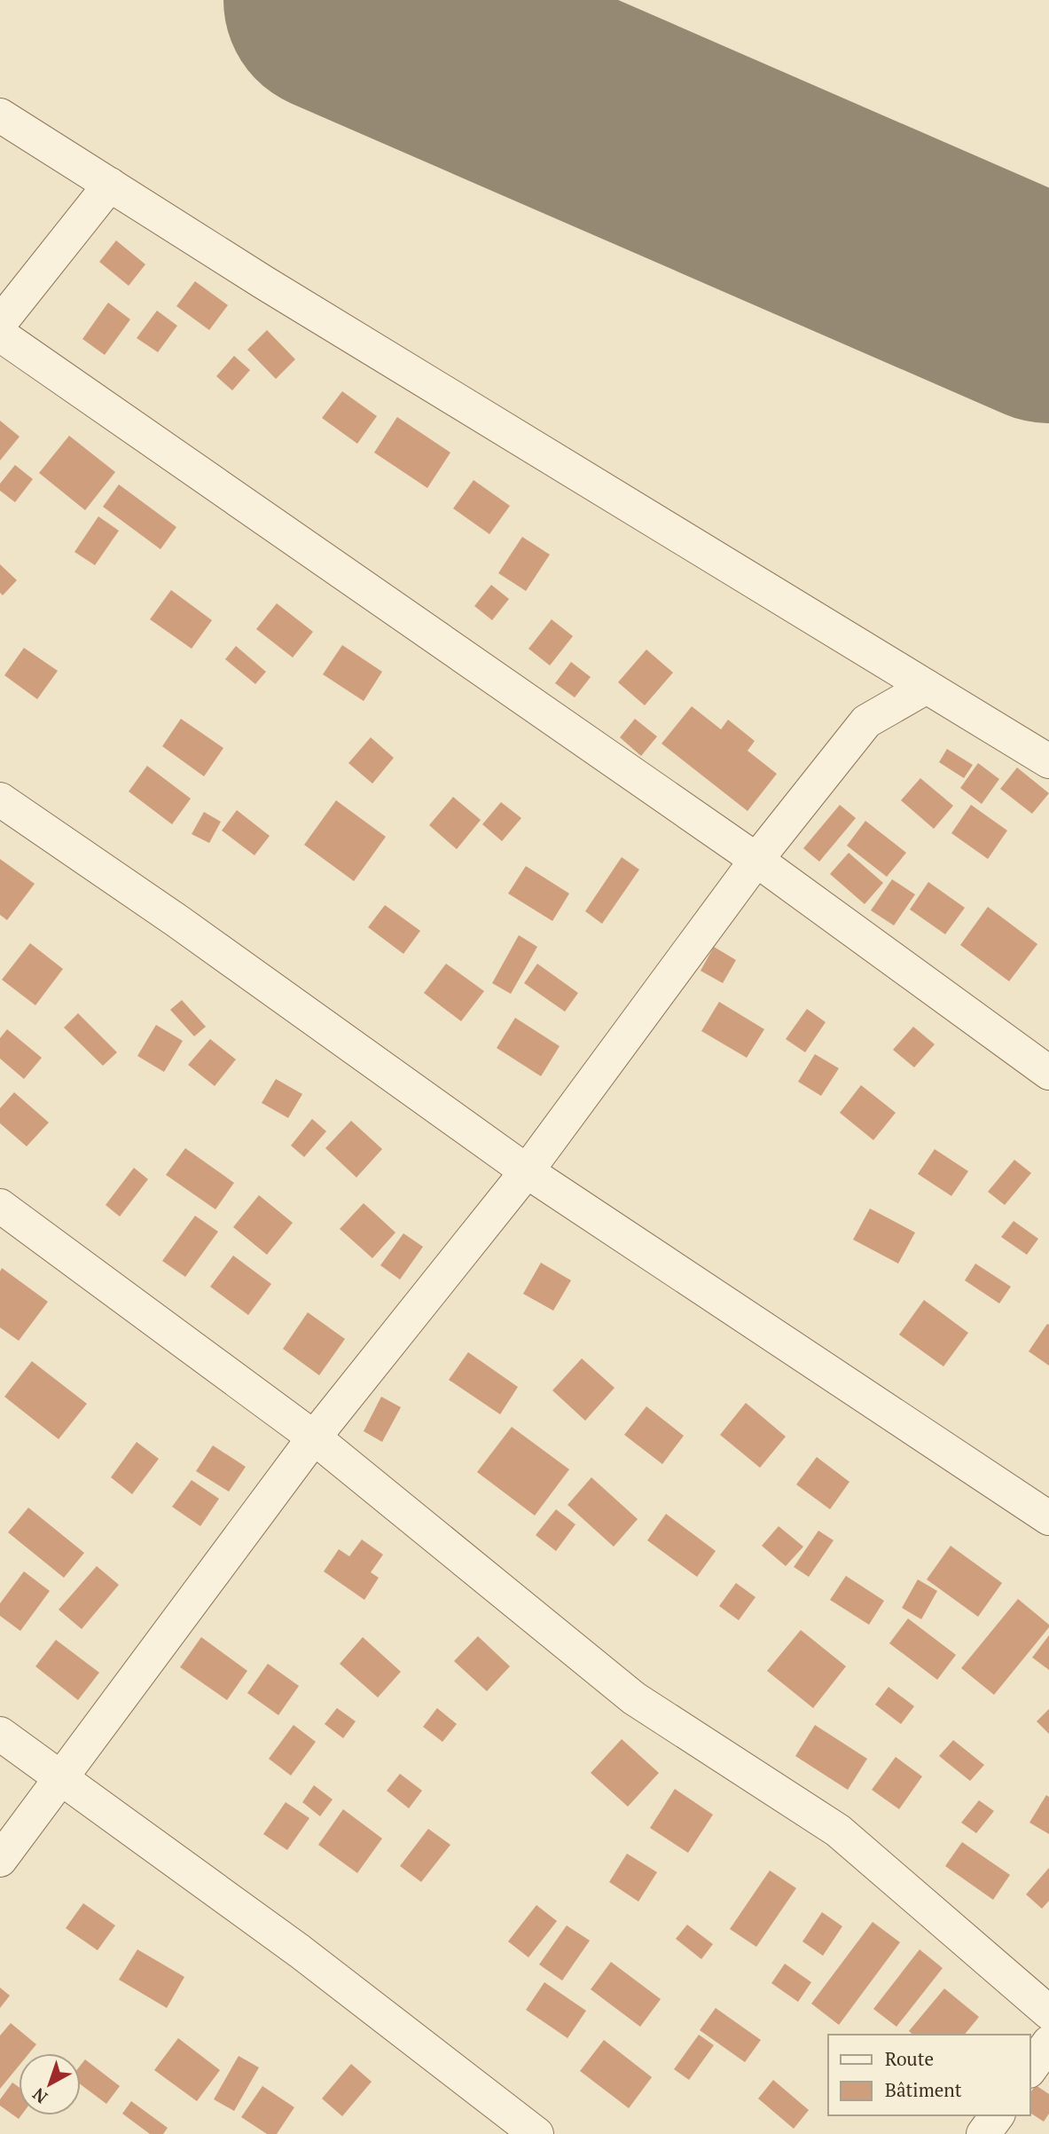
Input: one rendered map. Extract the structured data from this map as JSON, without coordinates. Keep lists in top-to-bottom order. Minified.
{"legend":["Route","Bâtiment"],"north":"bottom left"}
